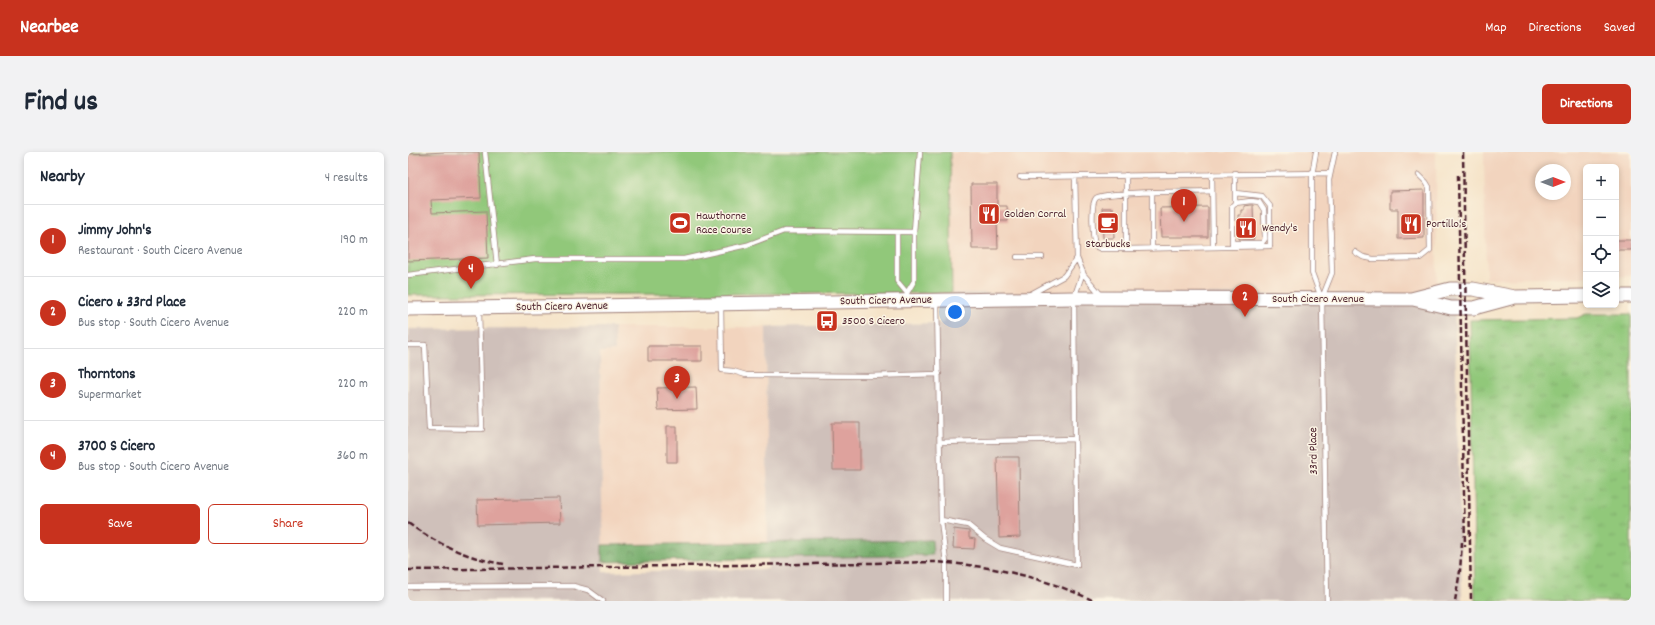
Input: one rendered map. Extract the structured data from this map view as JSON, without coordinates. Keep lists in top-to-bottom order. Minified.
{"streets":{"main road":["South Cicero Avenue"],"lane":["33rd Place"]},"crossings":[["South Cicero Avenue","33rd Place"]],"places":{"restaurant":["Golden Corral","Portillo's","Wendy's"],"sports":["Hawthorne Race Course"],"cafe":["Starbucks"],"bus stop":["3500 S Cicero"]},"north":"right","page":{"header":"Nearbee","nav":["Map","Directions","Saved"],"title":"Find us","buttons":["Directions",["Save","Share"]],"heading":["Nearby","4 results"],"map_buttons":["+","−"],"pins":["1","4","2","3"],"list":[{"mark":"1","name":"Jimmy John's","note":"Restaurant · South Cicero Avenue","value":"190 m"},{"mark":"2","name":"Cicero & 33rd Place","note":"Bus stop · South Cicero Avenue","value":"220 m"},{"mark":"3","name":"Thorntons","note":"Supermarket","value":"220 m"},{"mark":"4","name":"3700 S Cicero","note":"Bus stop · South Cicero Avenue","value":"360 m"}]}}
